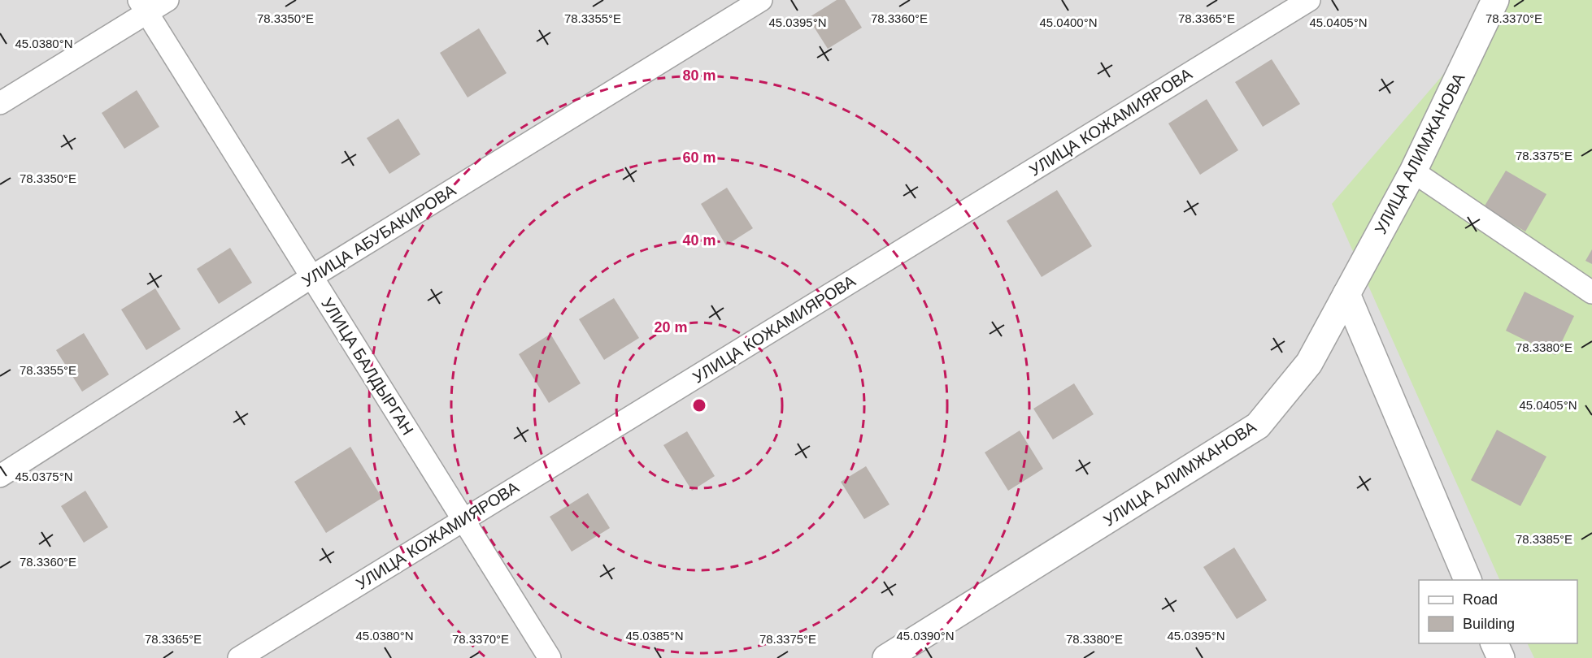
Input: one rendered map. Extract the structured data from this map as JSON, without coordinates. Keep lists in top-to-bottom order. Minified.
{"streets":{"street":["УЛИЦА КОЖАМИЯРОВА","УЛИЦА АЛИМЖАНОВА","УЛИЦА АБУБАКИРОВА","УЛИЦА БАЛДЫРГАН"]},"crossings":[["УЛИЦА КОЖАМИЯРОВА","УЛИЦА БАЛДЫРГАН"],["УЛИЦА АБУБАКИРОВА","УЛИЦА БАЛДЫРГАН"]],"legend":["Road","Building"],"coordinates":["78.3350°E","78.3360°E","78.3365°E","78.3355°E","78.3370°E","45.0395°N","45.0400°N","45.0405°N","45.0380°N","78.3375°E","78.3380°E","45.0375°N","78.3385°E","45.0385°N","45.0390°N"],"rings":["80 m","60 m","40 m","20 m"]}
